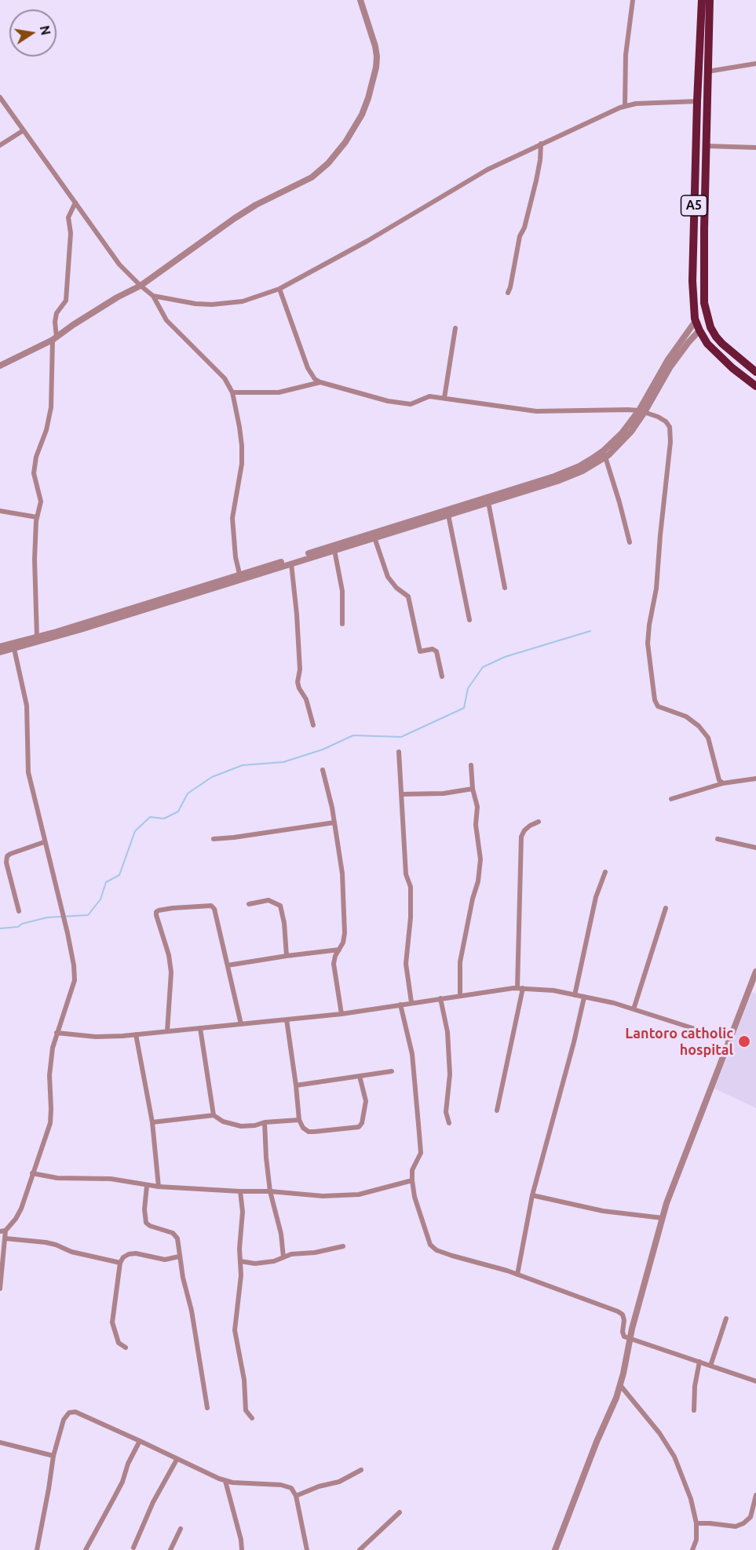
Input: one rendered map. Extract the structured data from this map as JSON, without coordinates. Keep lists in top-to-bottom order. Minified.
{"streets":{"highway":["A5"]},"places":["Lantoro catholic hospital"],"north":"right"}
